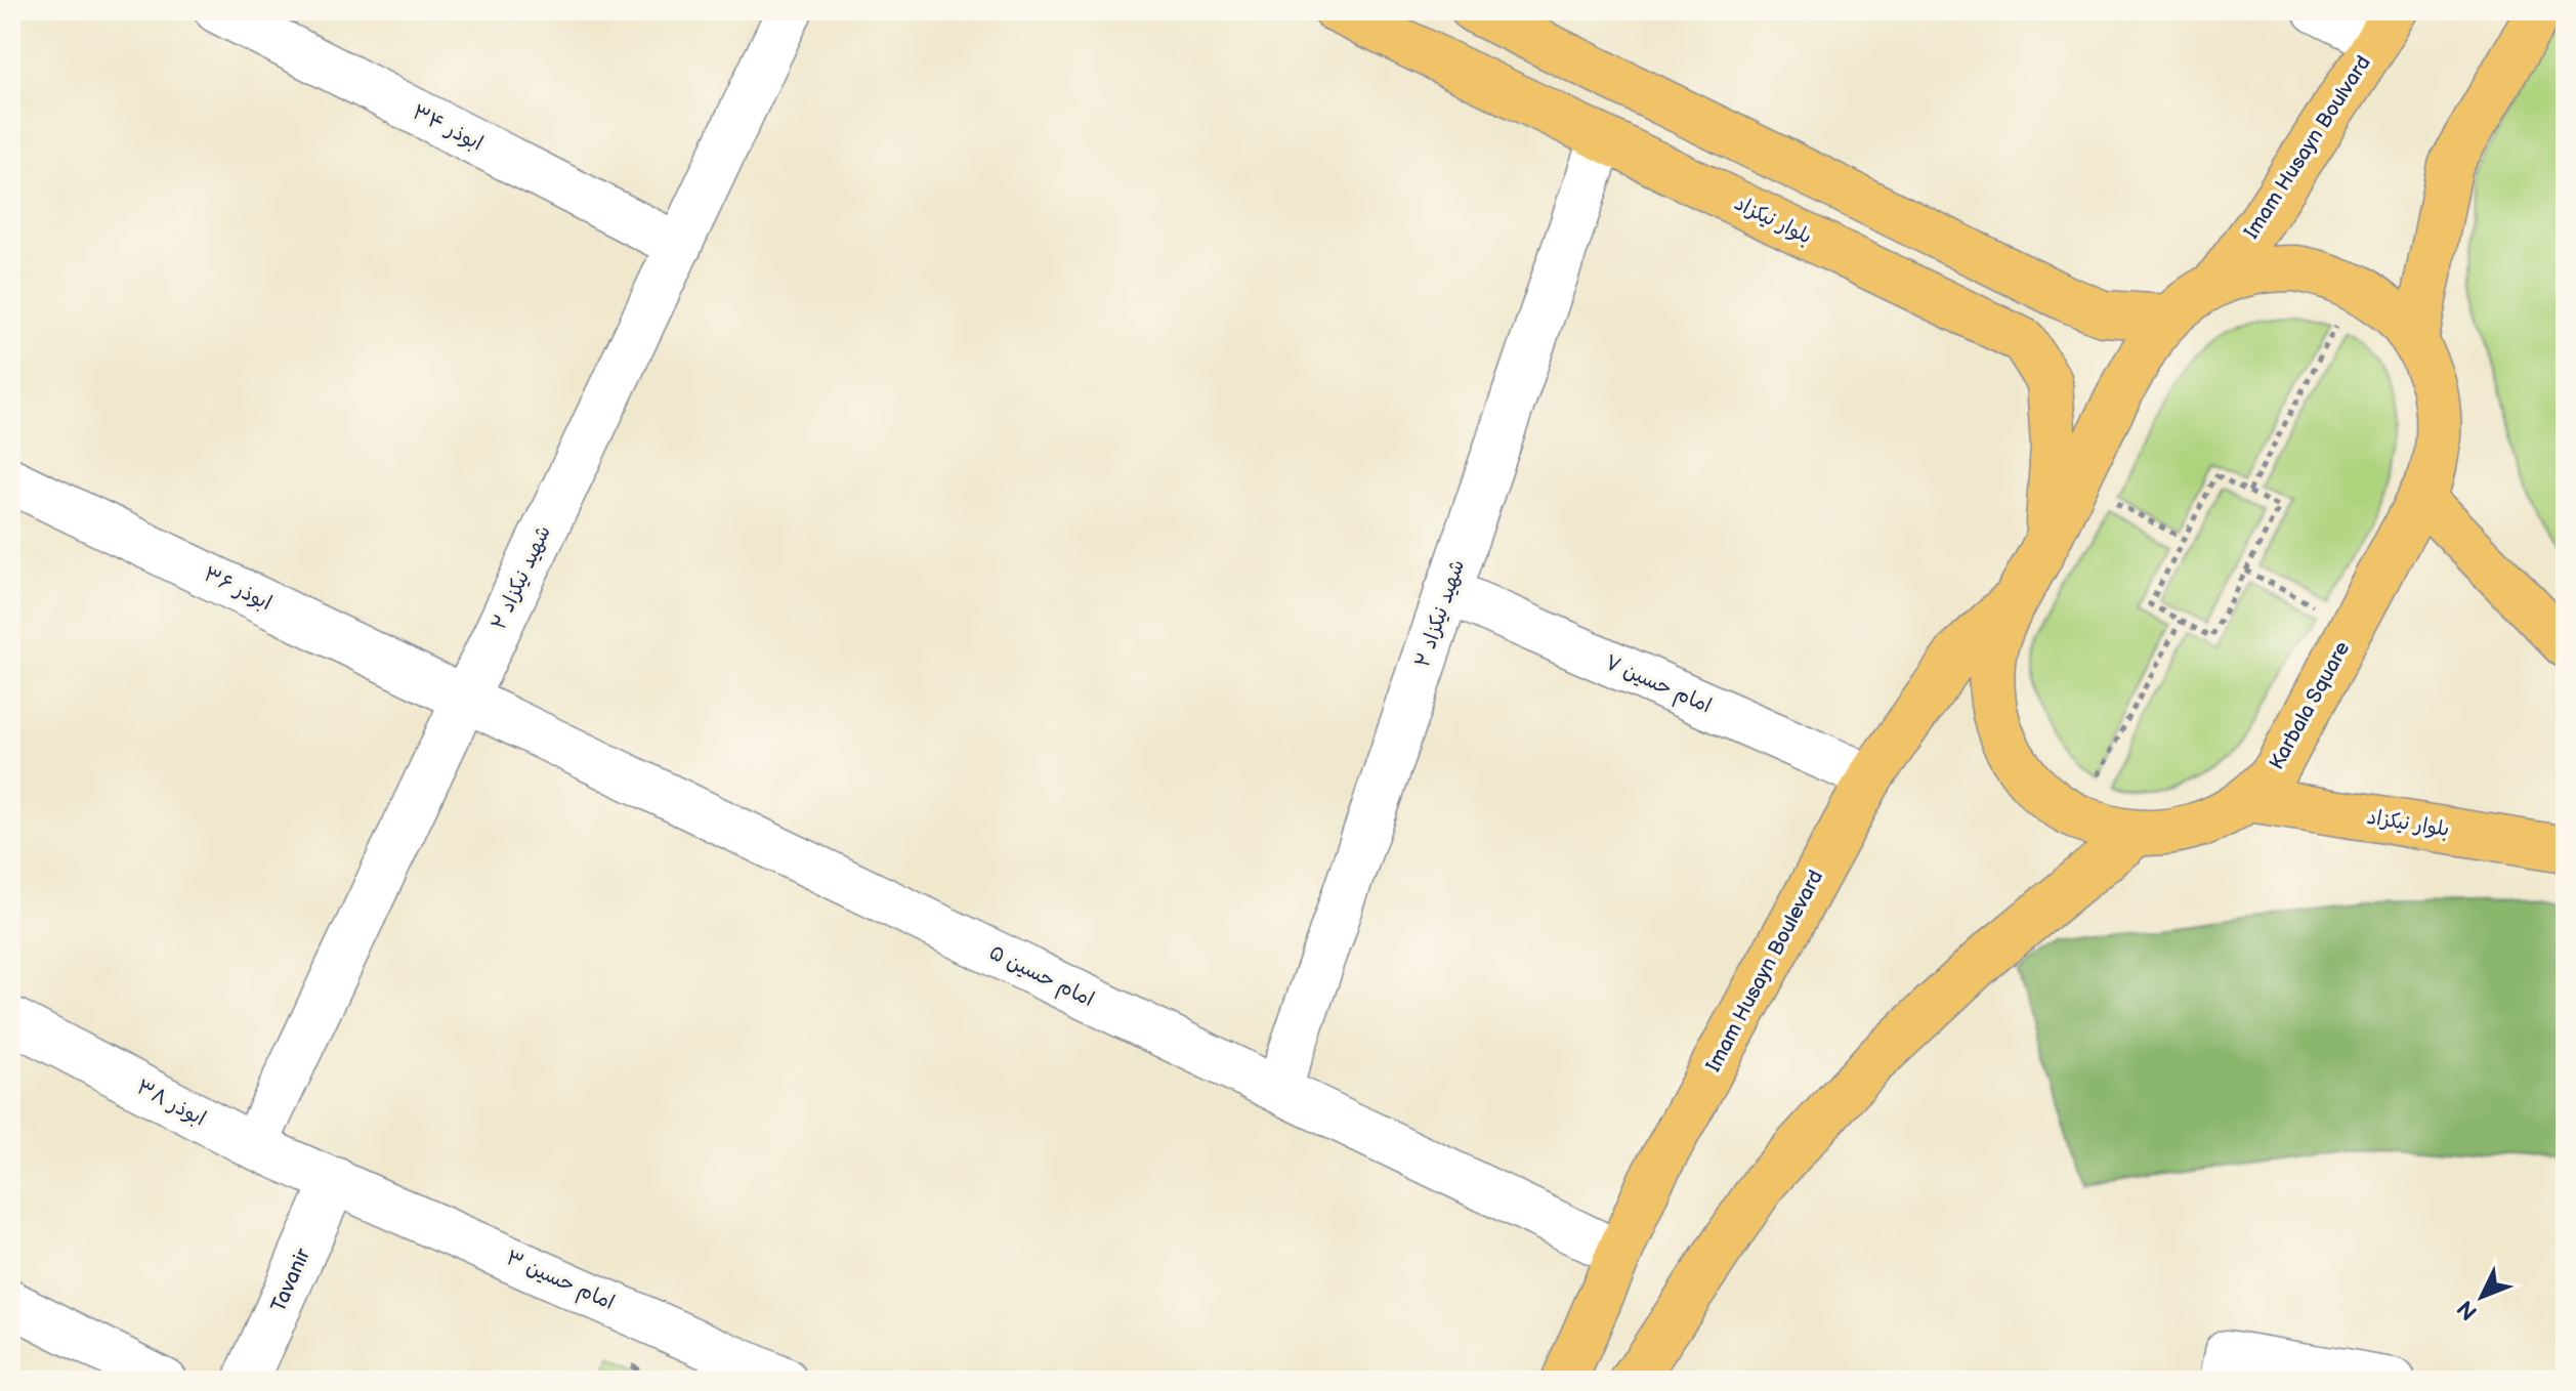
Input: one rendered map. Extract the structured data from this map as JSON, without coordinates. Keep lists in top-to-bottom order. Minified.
{"streets":{"main road":["Imam Husayn Boulvard","بلوار نیکزاد","Karbala Square","Imam Husayn Boulevard"],"street":["ابوذر ۳۴","شهید نیکزاد ۲","ابوذر ۳۶","امام حسین ۷","امام حسین ۵","ابوذر ۳۸","Tavanir","امام حسین ۳"]},"crossings":[["ابوذر ۳۴","شهید نیکزاد ۲"],["Imam Husayn Boulvard","Karbala Square"],["بلوار نیکزاد","شهید نیکزاد ۲"],["بلوار نیکزاد","Karbala Square"],["شهید نیکزاد ۲","ابوذر ۳۶"],["شهید نیکزاد ۲","امام حسین ۷"],["شهید نیکزاد ۲","امام حسین ۵"],["شهید نیکزاد ۲","ابوذر ۳۸"],["ابوذر ۳۶","امام حسین ۵"],["امام حسین ۷","Imam Husayn Boulevard"],["Karbala Square","Imam Husayn Boulevard"],["Imam Husayn Boulevard","امام حسین ۵"],["ابوذر ۳۸","Tavanir"],["ابوذر ۳۸","امام حسین ۳"],["Tavanir","امام حسین ۳"]],"north":"bottom left"}
